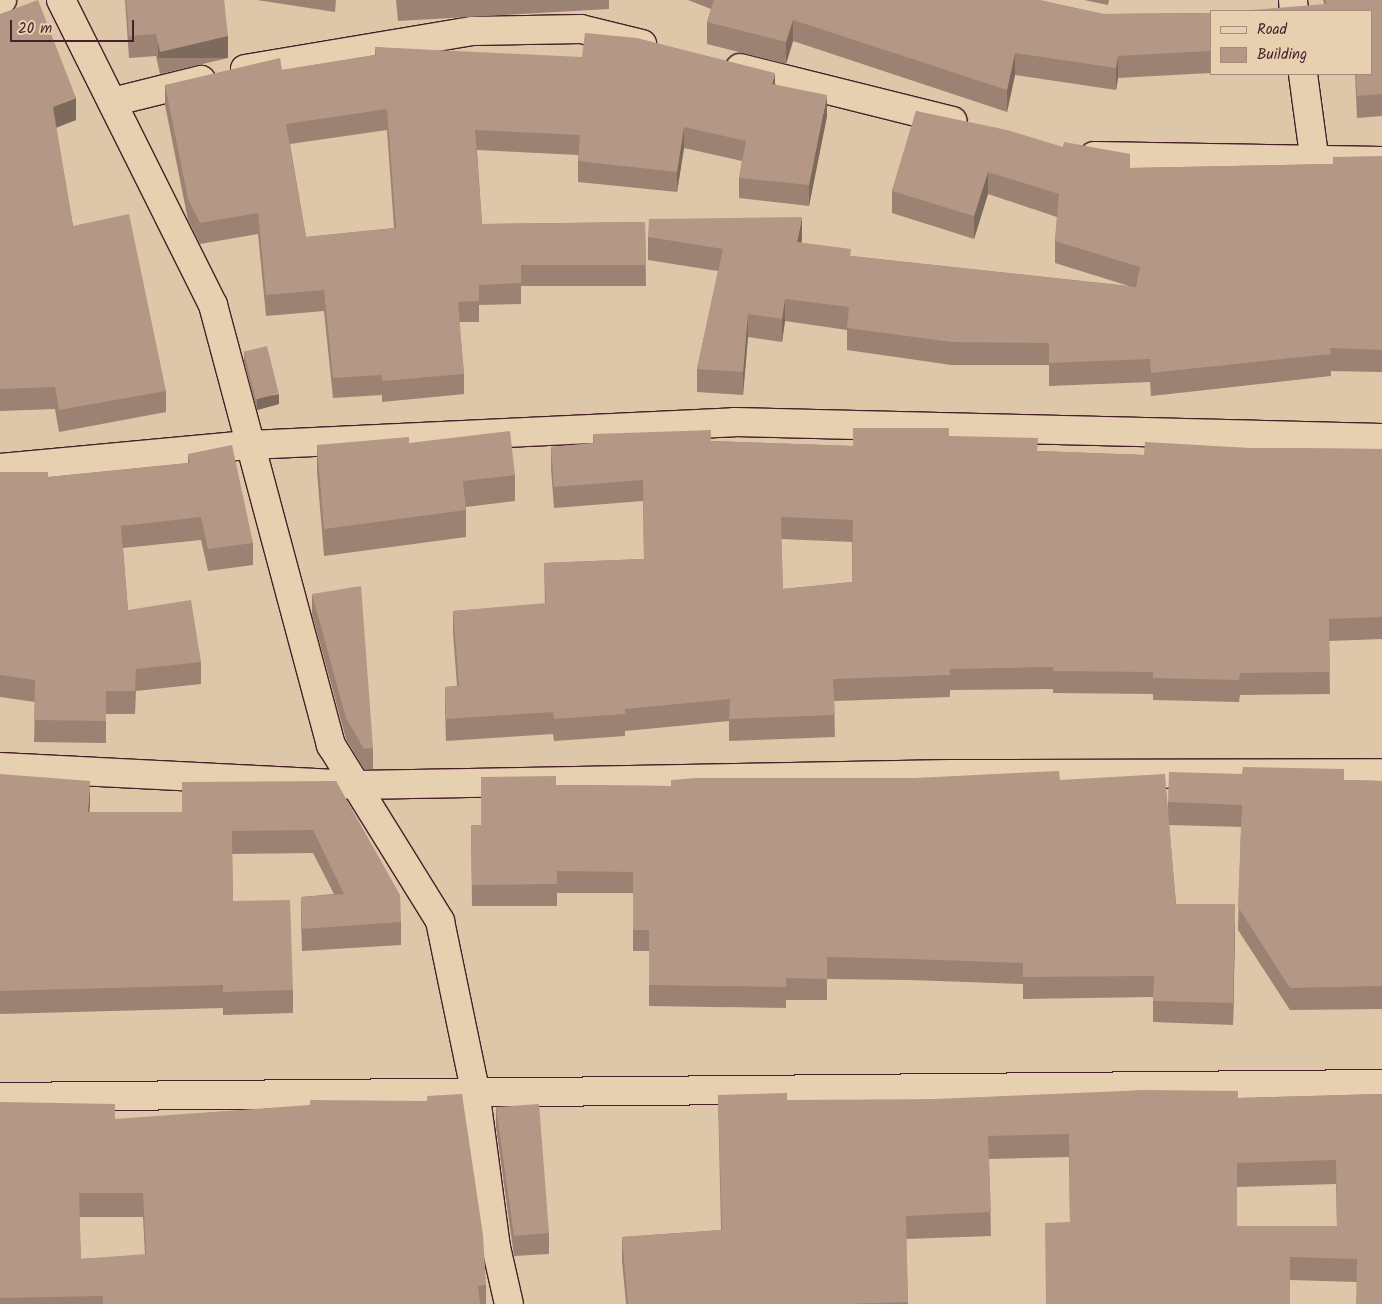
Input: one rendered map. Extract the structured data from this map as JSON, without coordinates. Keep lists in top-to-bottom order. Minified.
{"legend":["Road","Building"],"scale_bar":"20 m"}
